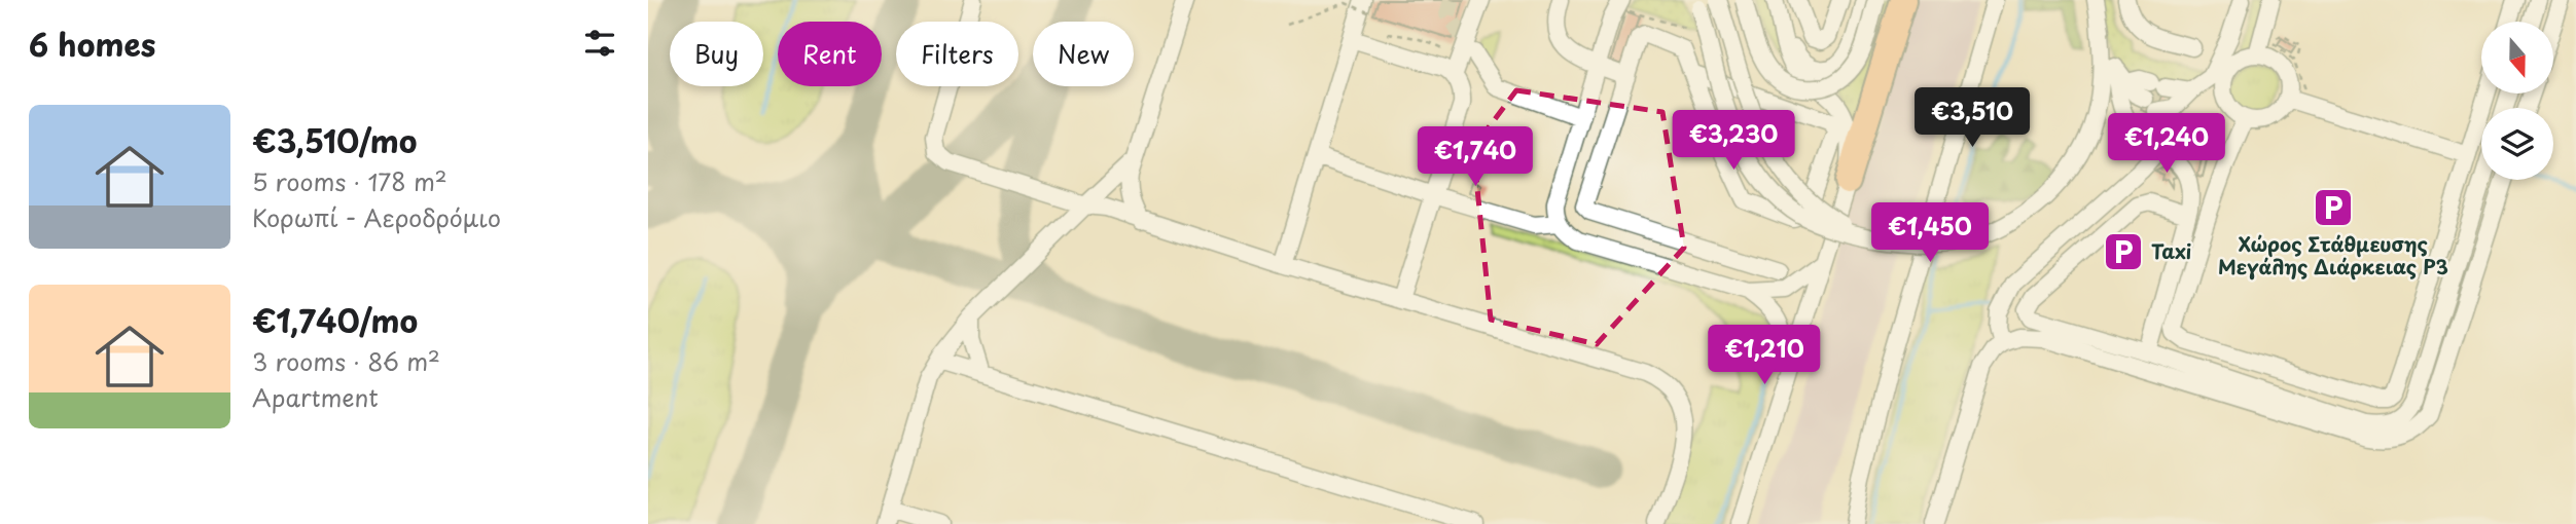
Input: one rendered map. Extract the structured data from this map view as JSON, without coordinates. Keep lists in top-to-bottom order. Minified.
{"places":{"parking":["Χώρος Στάθμευσης Μεγάλης Διάρκειας P3","Taxi"]},"north":"bottom","page":{"heading":"6 homes","chip":["Buy","Rent","Filters","New"],"list":[{"name":"€3,510/mo","note":"5 rooms · 178 m² · Κορωπί - Αεροδρόμιο"},{"name":"€1,740/mo","note":"3 rooms · 86 m² · Apartment"}],"price":["€3,510","€3,230","€1,240","€1,740","€1,450","€1,210"]}}
